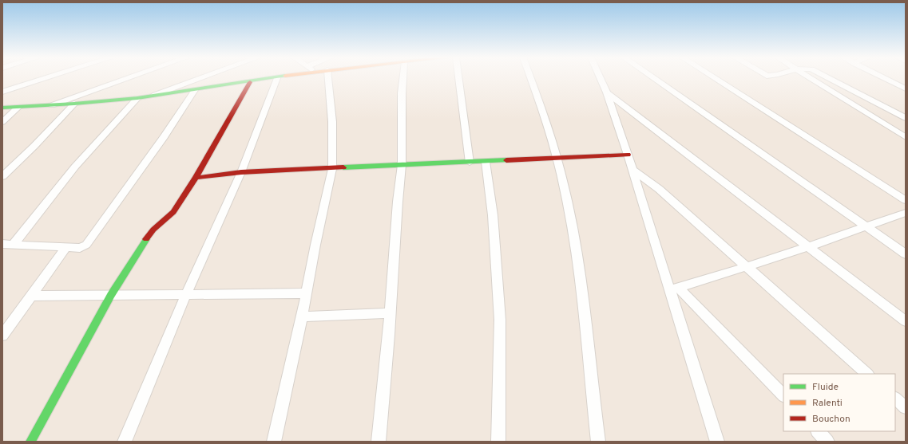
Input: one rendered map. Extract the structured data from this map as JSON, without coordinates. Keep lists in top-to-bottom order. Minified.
{"legend":["Fluide","Ralenti","Bouchon"]}
